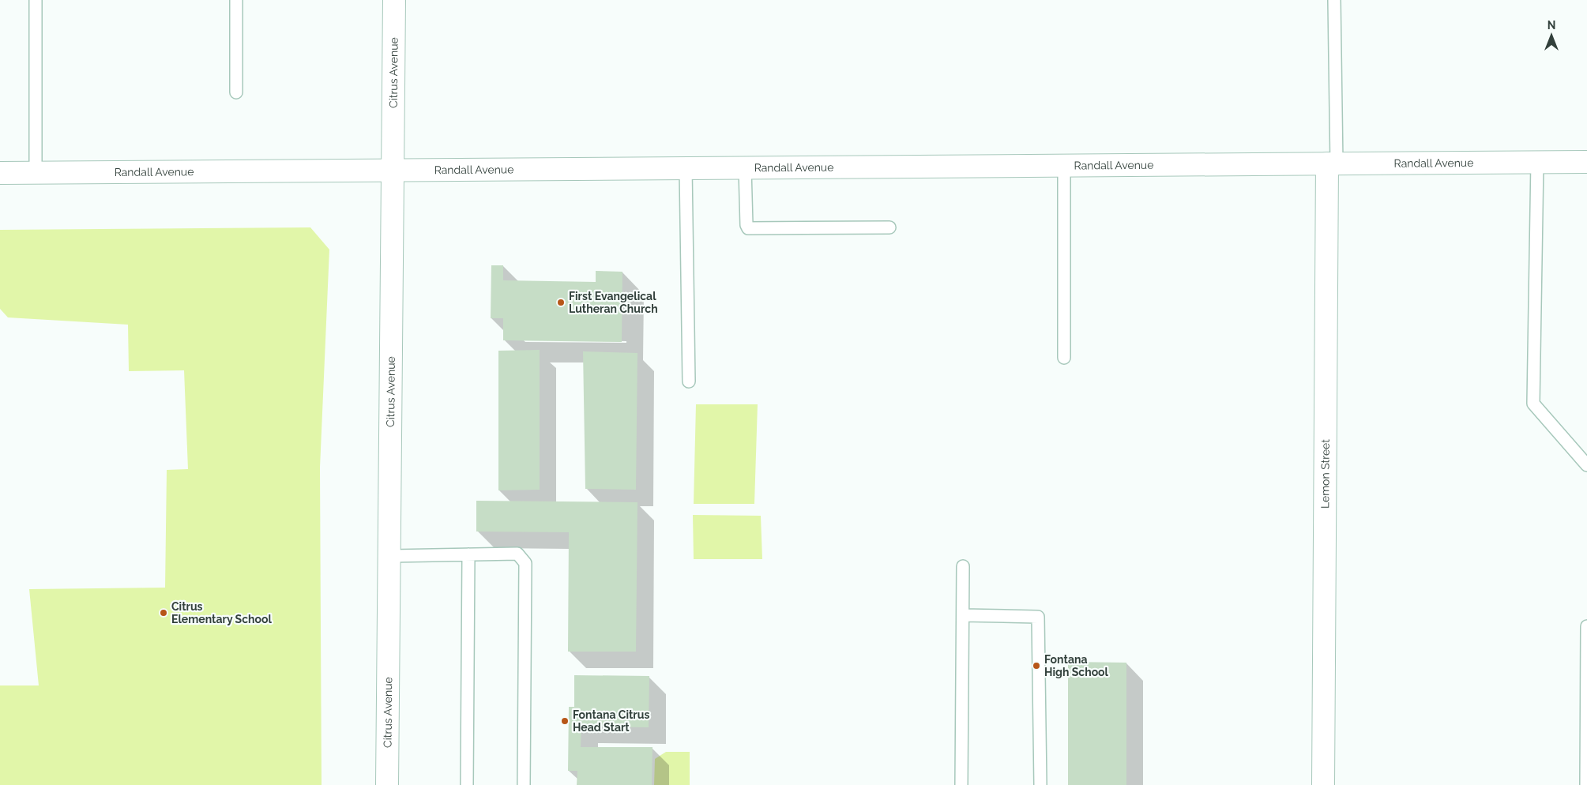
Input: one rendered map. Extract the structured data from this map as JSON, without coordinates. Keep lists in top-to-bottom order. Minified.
{"streets":{"street":["Citrus Avenue","Randall Avenue","Lemon Street"]},"crossings":[["Citrus Avenue","Randall Avenue"],["Randall Avenue","Lemon Street"]],"places":["First Evangelical Lutheran Church","Citrus Elementary School","Fontana High School","Fontana Citrus Head Start"],"north":"top"}
